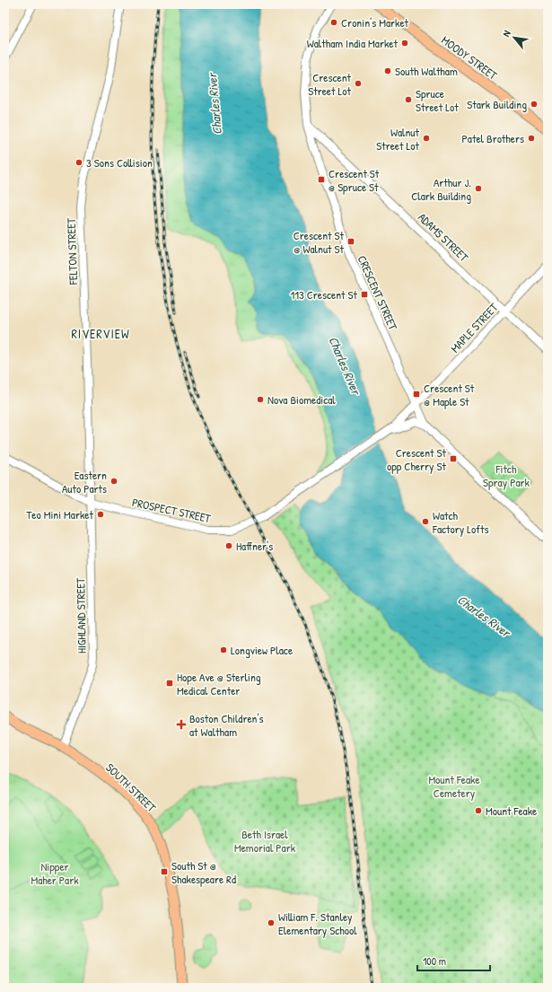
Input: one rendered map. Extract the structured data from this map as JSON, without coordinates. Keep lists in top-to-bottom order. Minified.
{"streets":{"main road":["MOODY STREET","SOUTH STREET"],"street":["ADAMS STREET","FELTON STREET","CRESCENT STREET","MAPLE STREET","PROSPECT STREET","HIGHLAND STREET"]},"crossings":[["ADAMS STREET","CRESCENT STREET"],["ADAMS STREET","MAPLE STREET"],["FELTON STREET","PROSPECT STREET"],["FELTON STREET","HIGHLAND STREET"],["CRESCENT STREET","MAPLE STREET"],["CRESCENT STREET","PROSPECT STREET"],["MAPLE STREET","PROSPECT STREET"],["PROSPECT STREET","HIGHLAND STREET"],["HIGHLAND STREET","SOUTH STREET"]],"districts":["RIVERVIEW"],"water":["Charles River"],"parks":["Fitch Spray Park","Mount Feake Cemetery","Beth Israel Memorial Park","Nipper Maher Park"],"places":{"other":["Cronin's Market","Waltham India Market","South Waltham","Crescent Street Lot","Spruce Street Lot","Stark Building","Walnut Street Lot","Patel Brothers","3 Sons Collision","Arthur J. Clark Building","Nova Biomedical","Eastern Auto Parts","Teo Mini Market","Watch Factory Lofts","Haffner's","Longview Place","Mount Feake","William F. Stanley Elementary School"],"transit":["Crescent St @ Spruce St","Crescent St @ Walnut St","113 Crescent St","Crescent St @ Maple St","Crescent St opp Cherry St","Hope Ave @ Sterling Medical Center","South St @ Shakespeare Rd"],"health":["Boston Children's at Waltham"]},"scale_bar":"100 m","north":"top left"}
